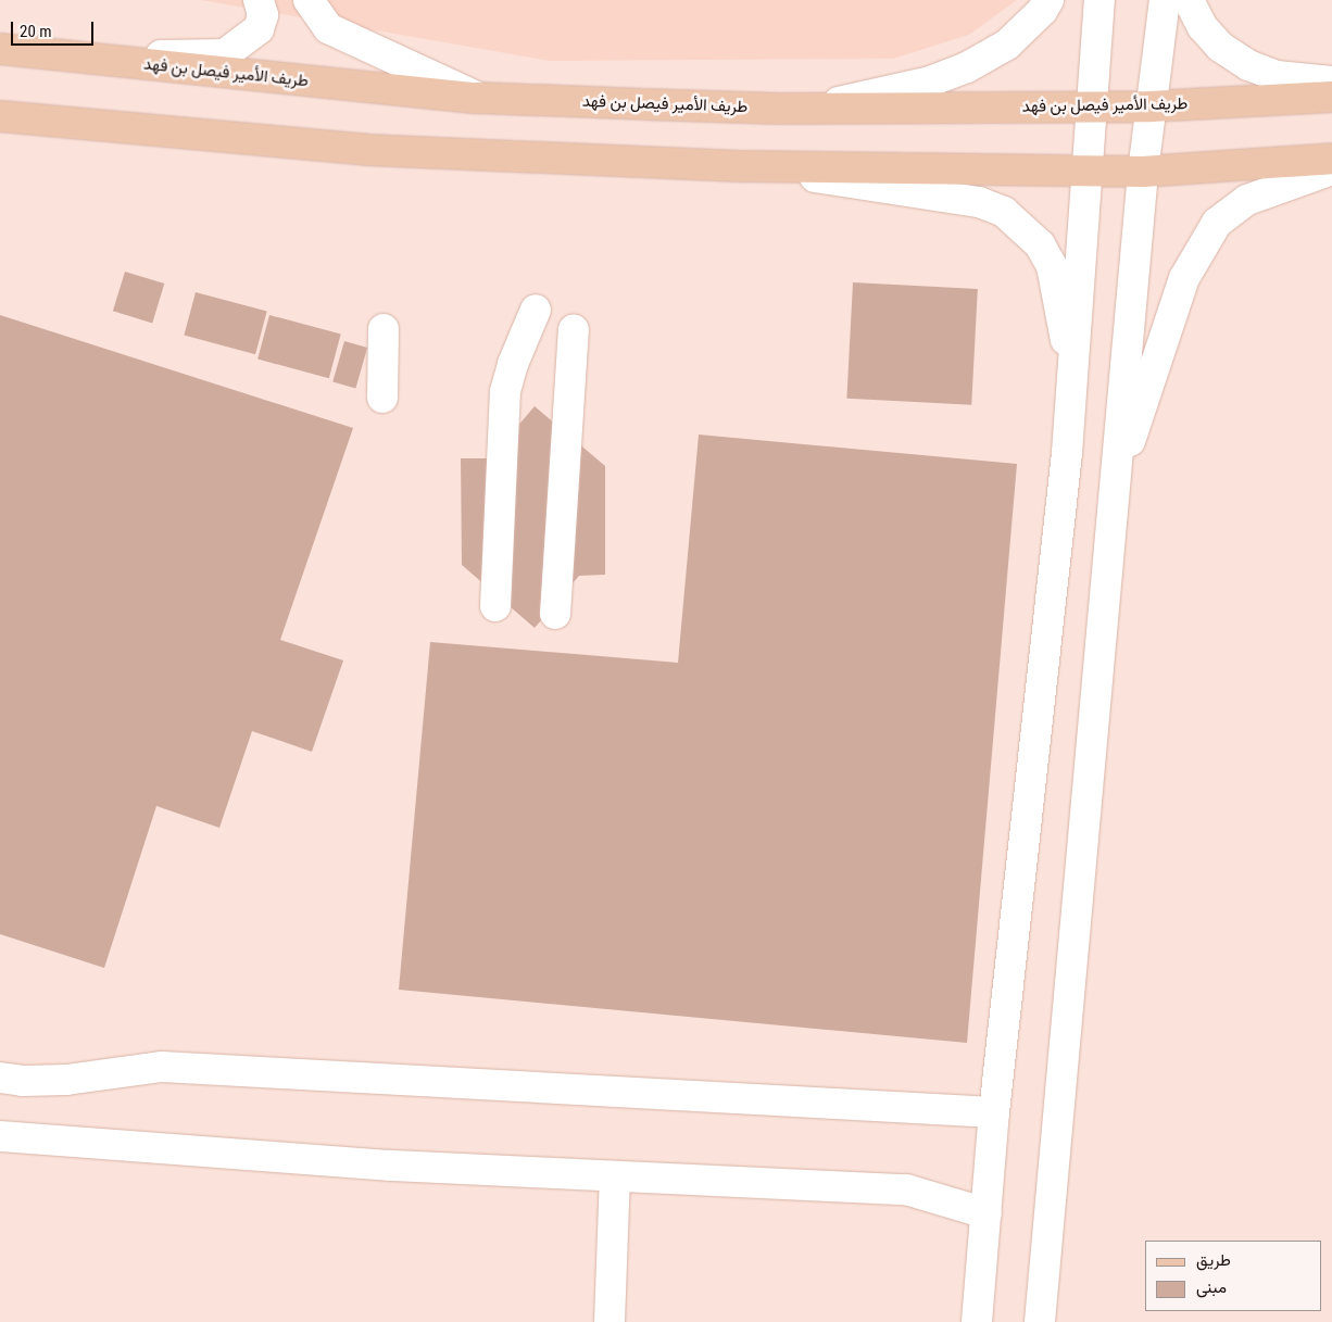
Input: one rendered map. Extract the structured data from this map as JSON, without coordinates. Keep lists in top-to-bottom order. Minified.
{"streets":{"main road":["طريف الأمير فيصل بن فهد"]},"legend":["طريق","مبنى"],"scale_bar":"20 m"}
